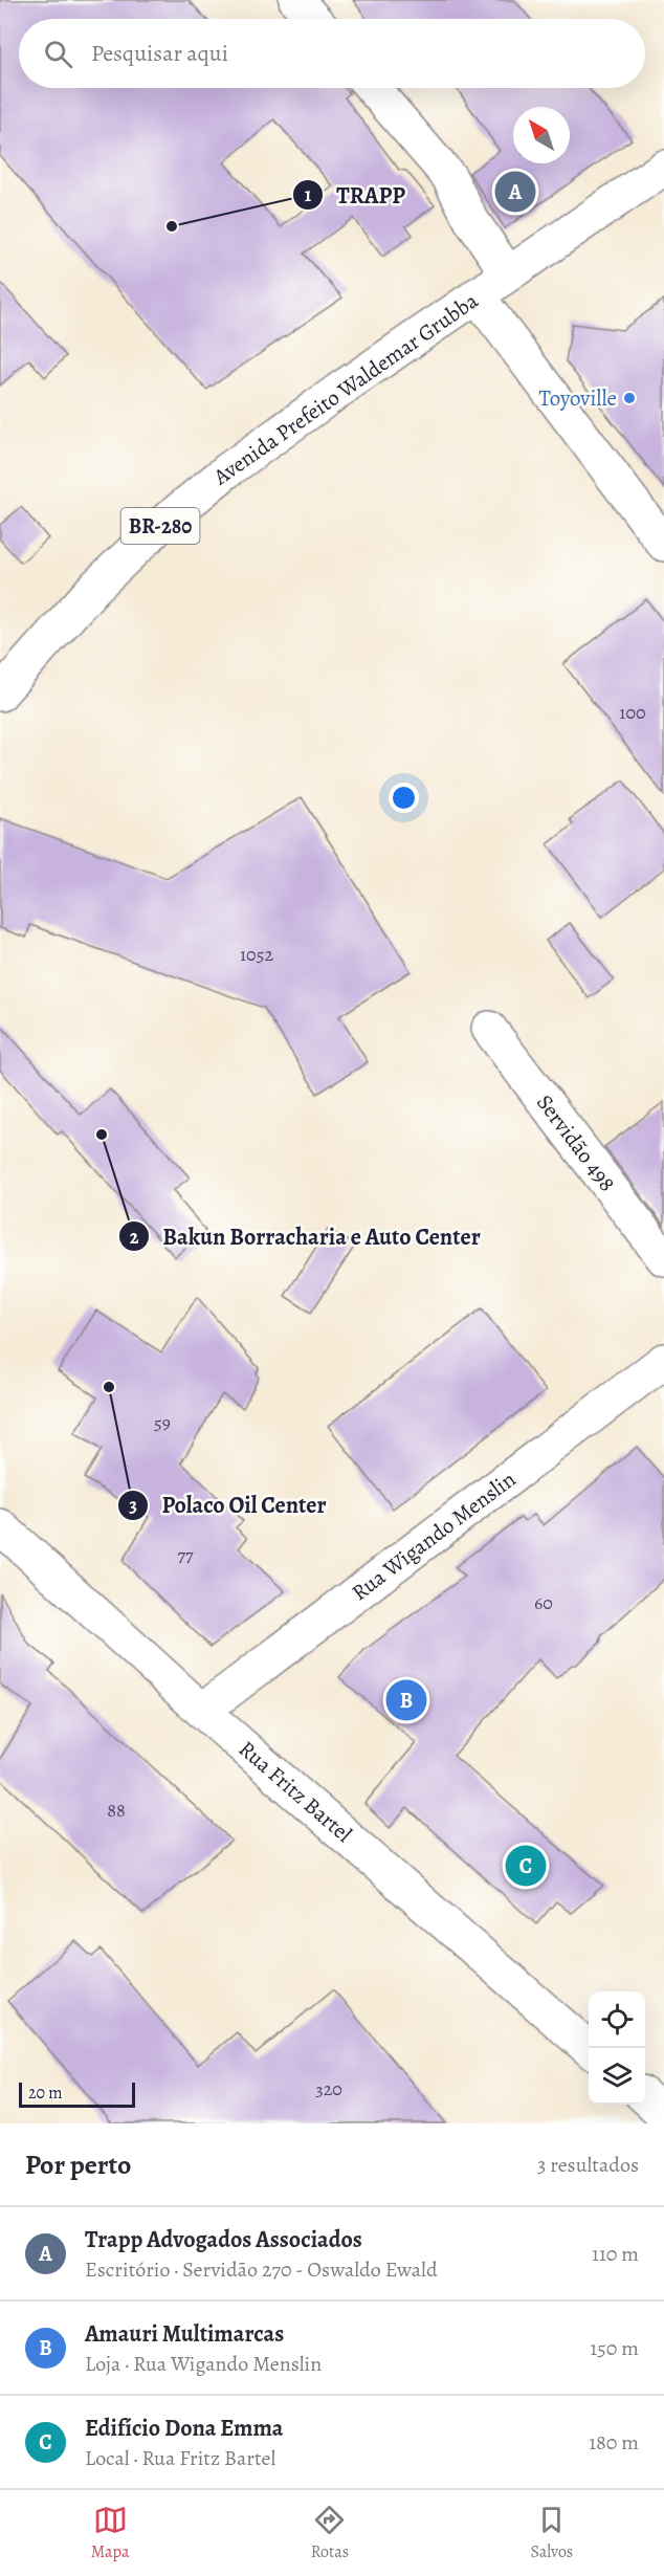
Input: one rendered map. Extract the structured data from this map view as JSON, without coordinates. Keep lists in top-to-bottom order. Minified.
{"streets":{"main road":["Avenida Prefeito Waldemar Grubba","BR-280","Servidão 498","Rua Wigando Menslin","Rua Fritz Bartel"]},"crossings":[["Rua Wigando Menslin","Rua Fritz Bartel"]],"places":["TRAPP","Toyoville","Bakun Borracharia e Auto Center","Polaco Oil Center"],"house_numbers":["100","1052","59","77","60","88","320"],"scale_bar":"20 m","north":"top left","page":{"search":"Pesquisar aqui","pins":["A","B","C"],"scale":"20 m","heading":["Por perto","3 resultados"],"list":[{"mark":"A","name":"Trapp Advogados Associados","note":"Escritório · Servidão 270 - Oswaldo Ewald","value":"110 m"},{"mark":"B","name":"Amauri Multimarcas","note":"Loja · Rua Wigando Menslin","value":"150 m"},{"mark":"C","name":"Edifício Dona Emma","note":"Local · Rua Fritz Bartel","value":"180 m"}],"nav":["Mapa","Rotas","Salvos"]}}
